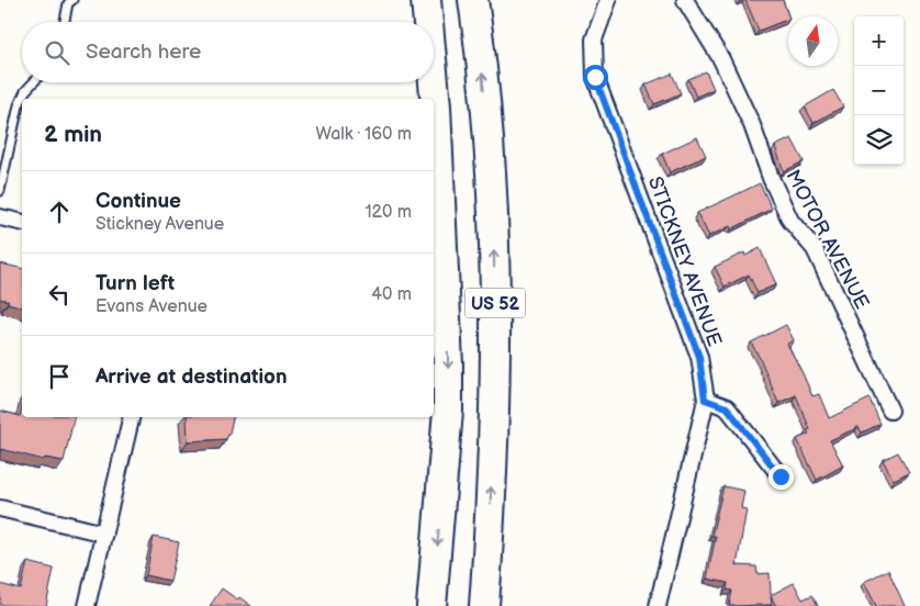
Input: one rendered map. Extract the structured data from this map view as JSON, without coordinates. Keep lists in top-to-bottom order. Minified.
{"streets":{"highway":["US 52"],"street":["MOTOR AVENUE","STICKNEY AVENUE"]},"north":"top","page":{"map_buttons":["+","−"],"search":"Search here","heading":["2 min","Walk · 160 m"],"list":[["Continue","Stickney Avenue","120 m"],["Turn left","Evans Avenue","40 m"],"Arrive at destination"]}}
